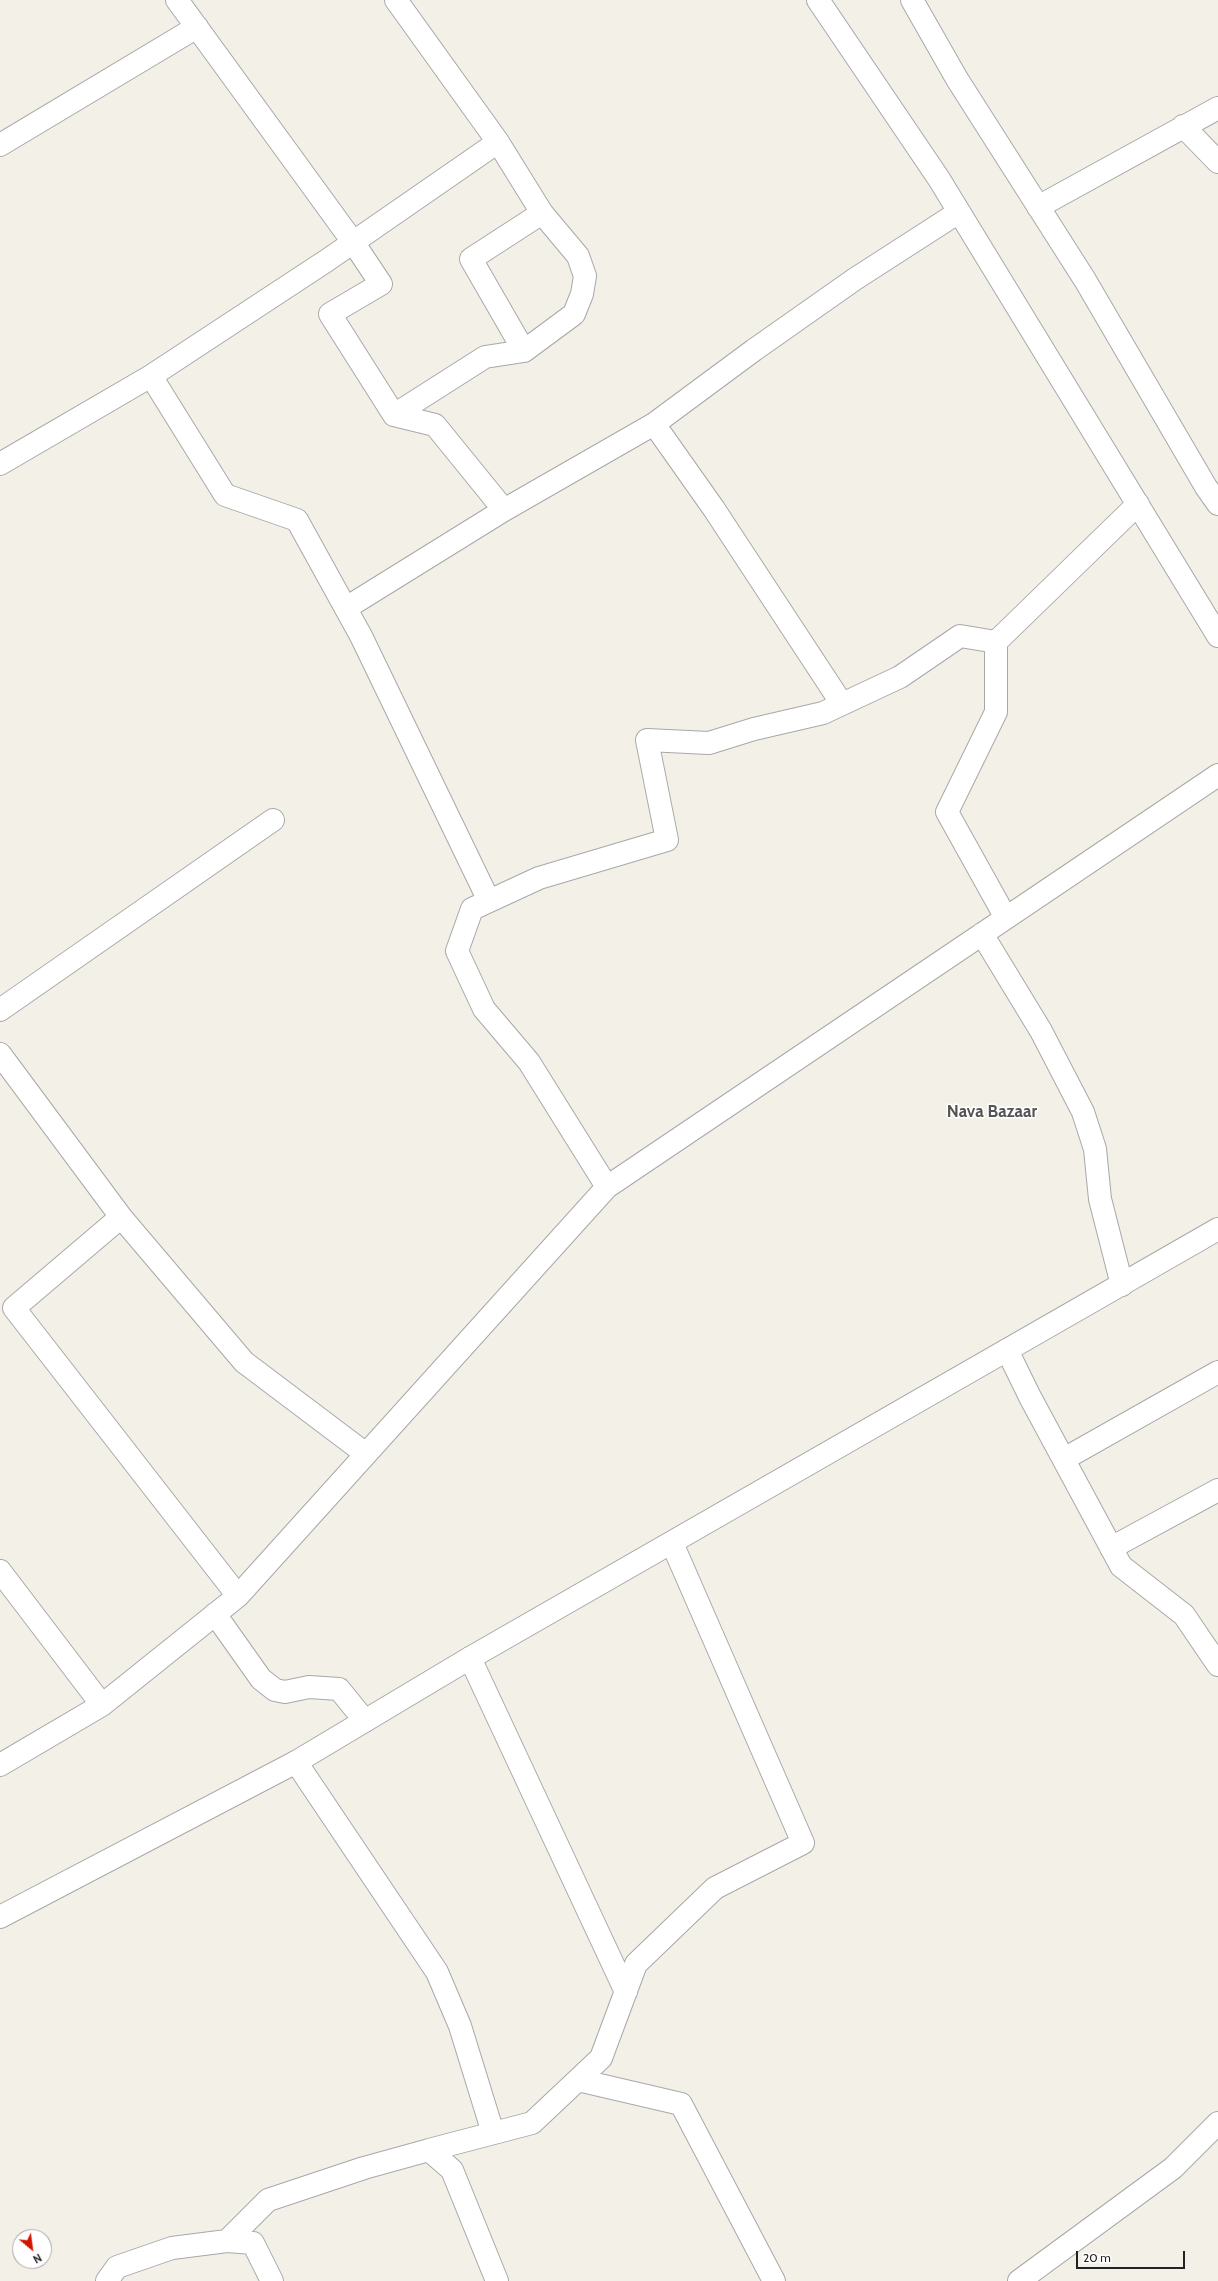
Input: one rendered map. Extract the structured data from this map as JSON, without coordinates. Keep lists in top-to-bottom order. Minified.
{"districts":["Nava Bazaar"],"scale_bar":"20 m","north":"bottom right"}
